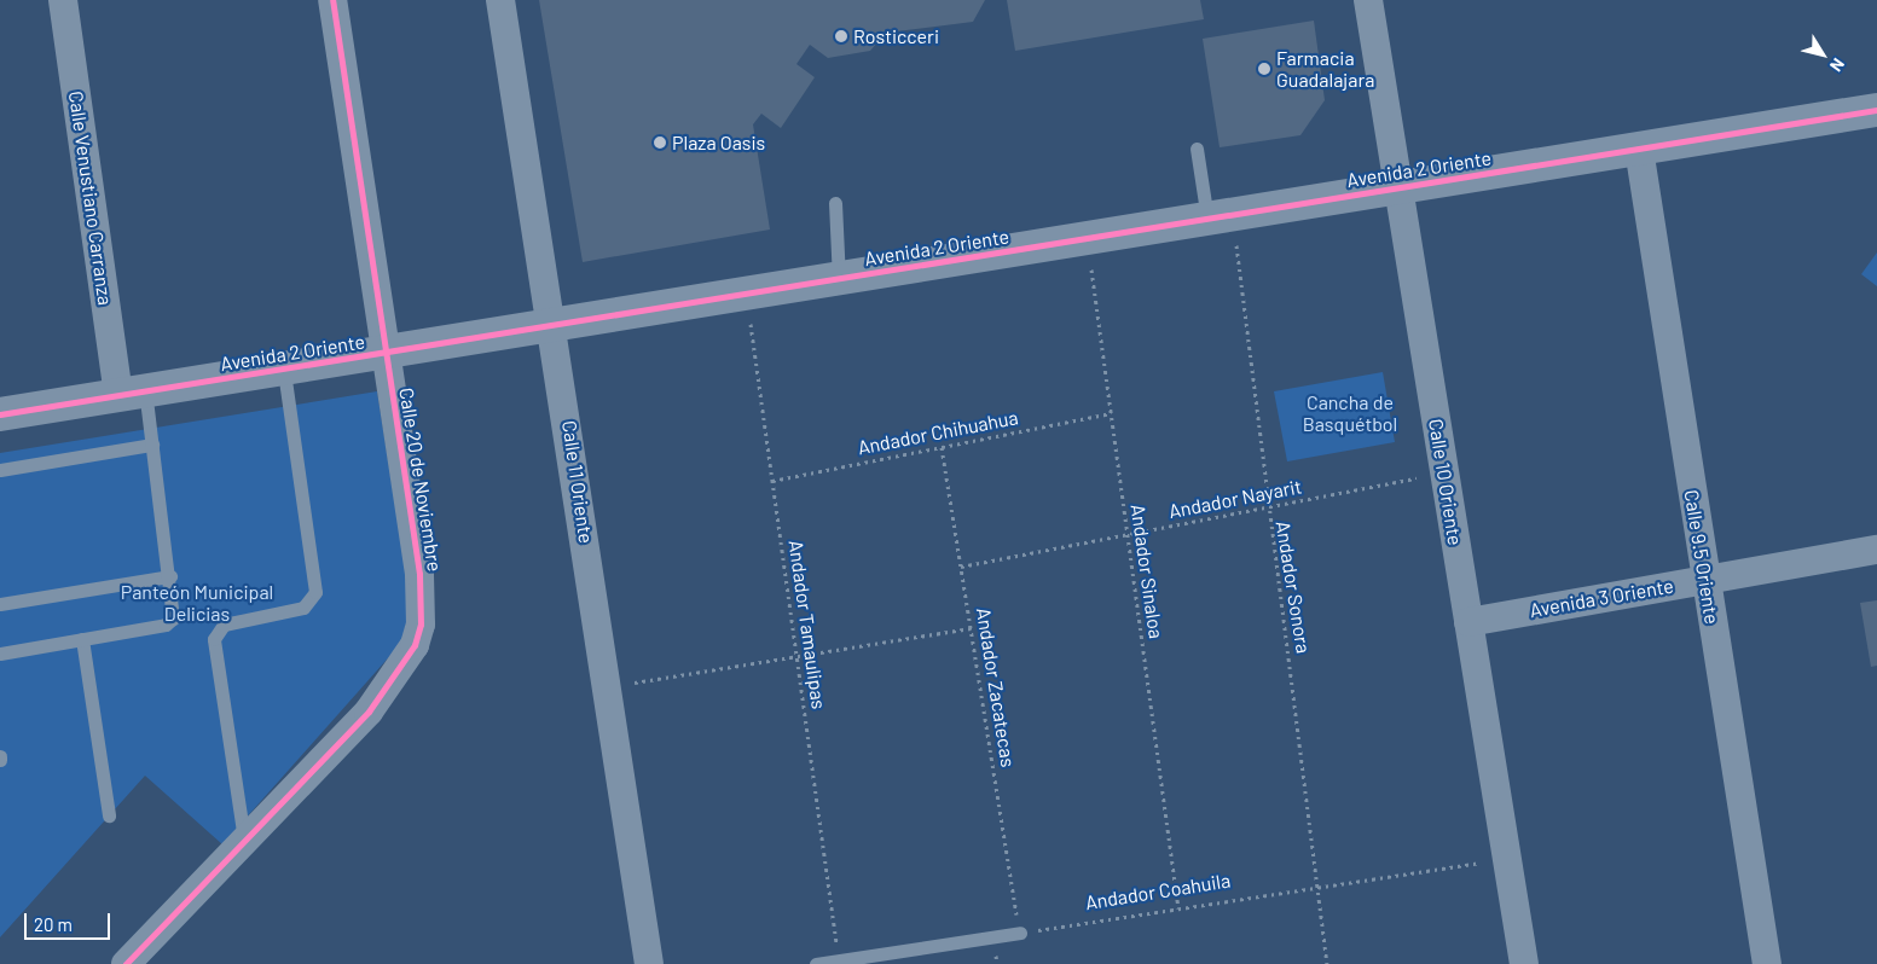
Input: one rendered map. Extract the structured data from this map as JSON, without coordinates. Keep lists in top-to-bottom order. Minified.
{"streets":{"street":["Avenida 2 Oriente","Calle Venustiano Carranza","Calle 20 de Noviembre","Calle 11 Oriente","Calle 10 Oriente","Calle 9.5 Oriente","Avenida 3 Oriente"],"path":["Andador Chihuahua","Andador Nayarit","Andador Sinaloa","Andador Sonora","Andador Tamaulipas","Andador Zacatecas","Andador Coahuila"]},"crossings":[["Avenida 2 Oriente","Calle Venustiano Carranza"],["Avenida 2 Oriente","Calle 20 de Noviembre"],["Avenida 2 Oriente","Calle 11 Oriente"],["Avenida 2 Oriente","Calle 10 Oriente"],["Avenida 2 Oriente","Calle 9.5 Oriente"],["Avenida 2 Oriente","Andador Sinaloa"],["Avenida 2 Oriente","Andador Sonora"],["Avenida 2 Oriente","Andador Tamaulipas"],["Andador Chihuahua","Andador Sinaloa"],["Andador Chihuahua","Andador Tamaulipas"],["Andador Chihuahua","Andador Zacatecas"],["Calle 10 Oriente","Andador Nayarit"],["Calle 10 Oriente","Avenida 3 Oriente"],["Calle 10 Oriente","Andador Coahuila"],["Andador Nayarit","Andador Sinaloa"],["Andador Nayarit","Andador Sonora"],["Andador Nayarit","Andador Zacatecas"],["Calle 9.5 Oriente","Avenida 3 Oriente"],["Andador Sinaloa","Andador Coahuila"],["Andador Sonora","Andador Coahuila"],["Andador Zacatecas","Andador Coahuila"]],"parks":["Cancha de Basquétbol","Panteón Municipal Delicias"],"places":["Rosticceri","Farmacia Guadalajara","Plaza Oasis"],"scale_bar":"20 m","north":"bottom right"}
